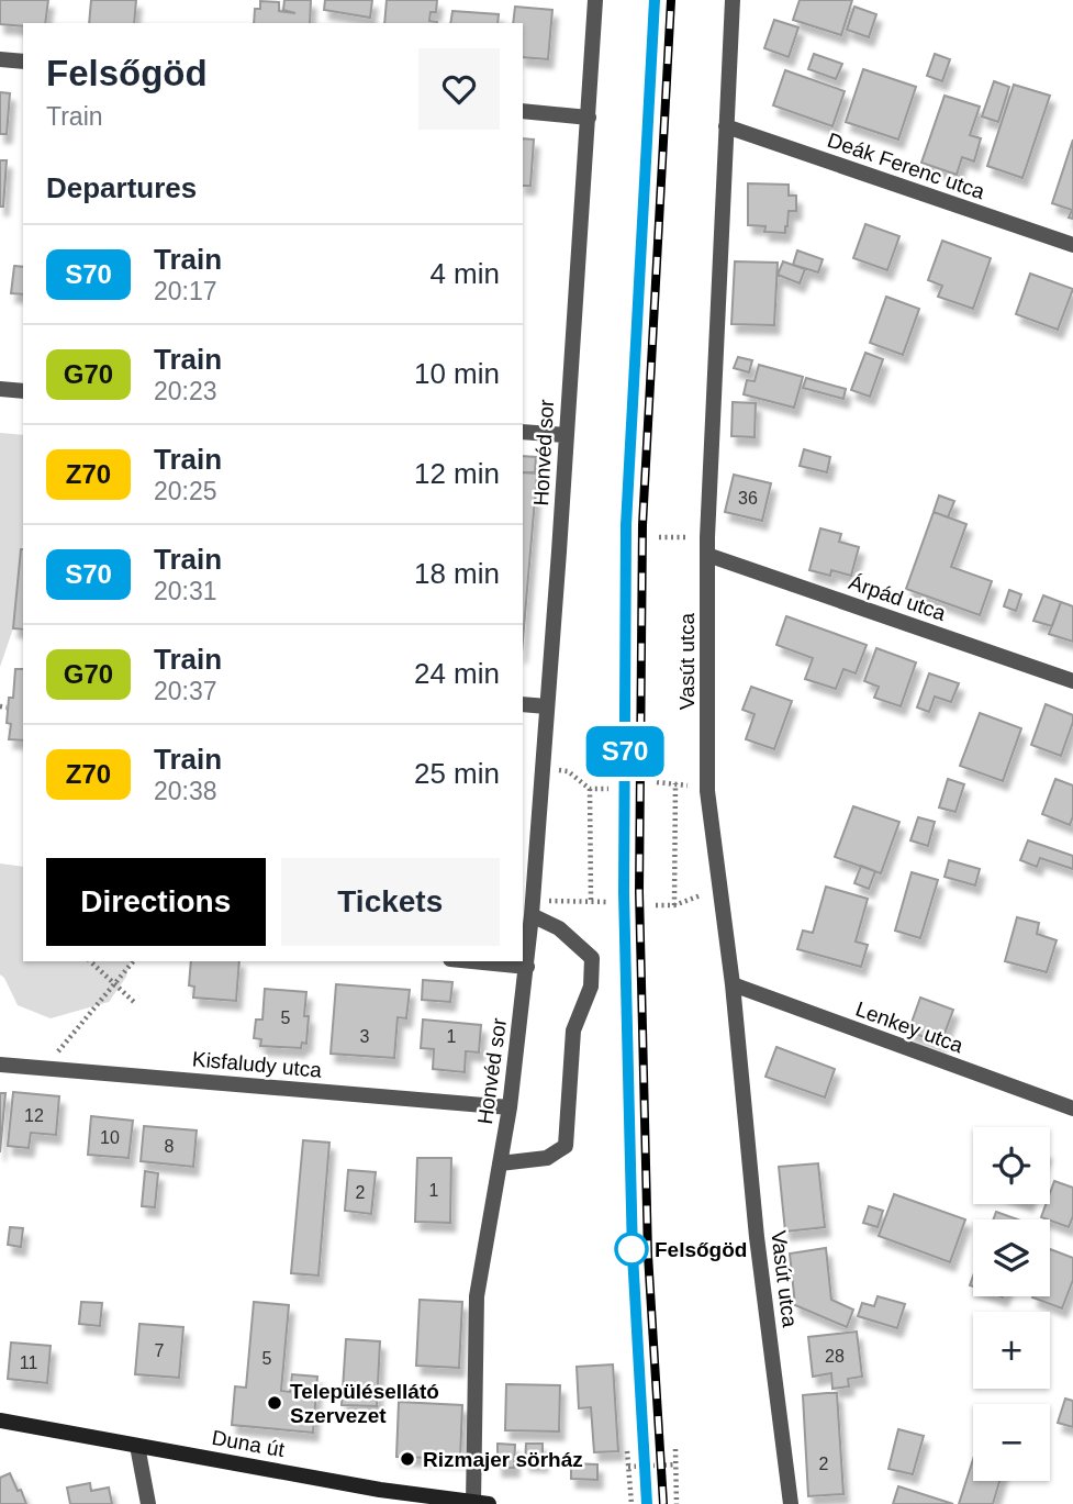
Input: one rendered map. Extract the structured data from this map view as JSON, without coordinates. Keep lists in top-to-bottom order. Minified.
{"streets":{"street":["Deák Ferenc utca","Honvéd sor","Árpád utca","Vasút utca","Lenkey utca","Kisfaludy utca","Duna út"]},"crossings":[["Deák Ferenc utca","Vasút utca"],["Honvéd sor","Kisfaludy utca"],["Honvéd sor","Duna út"],["Árpád utca","Vasút utca"],["Vasút utca","Lenkey utca"]],"places":["Felsőgöd","Településellátó Szervezet","Rizmajer sörház"],"house_numbers":["36","5","3","1","12","10","8","1","2","7","28","5","11","2"],"page":{"on_map":"S70","heading":[["Felsőgöd","Train"],"Departures"],"list":[{"mark":"S70","name":"Train","note":"20:17","value":"4 min"},{"mark":"G70","name":"Train","note":"20:23","value":"10 min"},{"mark":"Z70","name":"Train","note":"20:25","value":"12 min"},{"mark":"S70","name":"Train","note":"20:31","value":"18 min"},{"mark":"G70","name":"Train","note":"20:37","value":"24 min"},{"mark":"Z70","name":"Train","note":"20:38","value":"25 min"}],"buttons":["Directions","Tickets"],"map_buttons":["+","−"]}}
